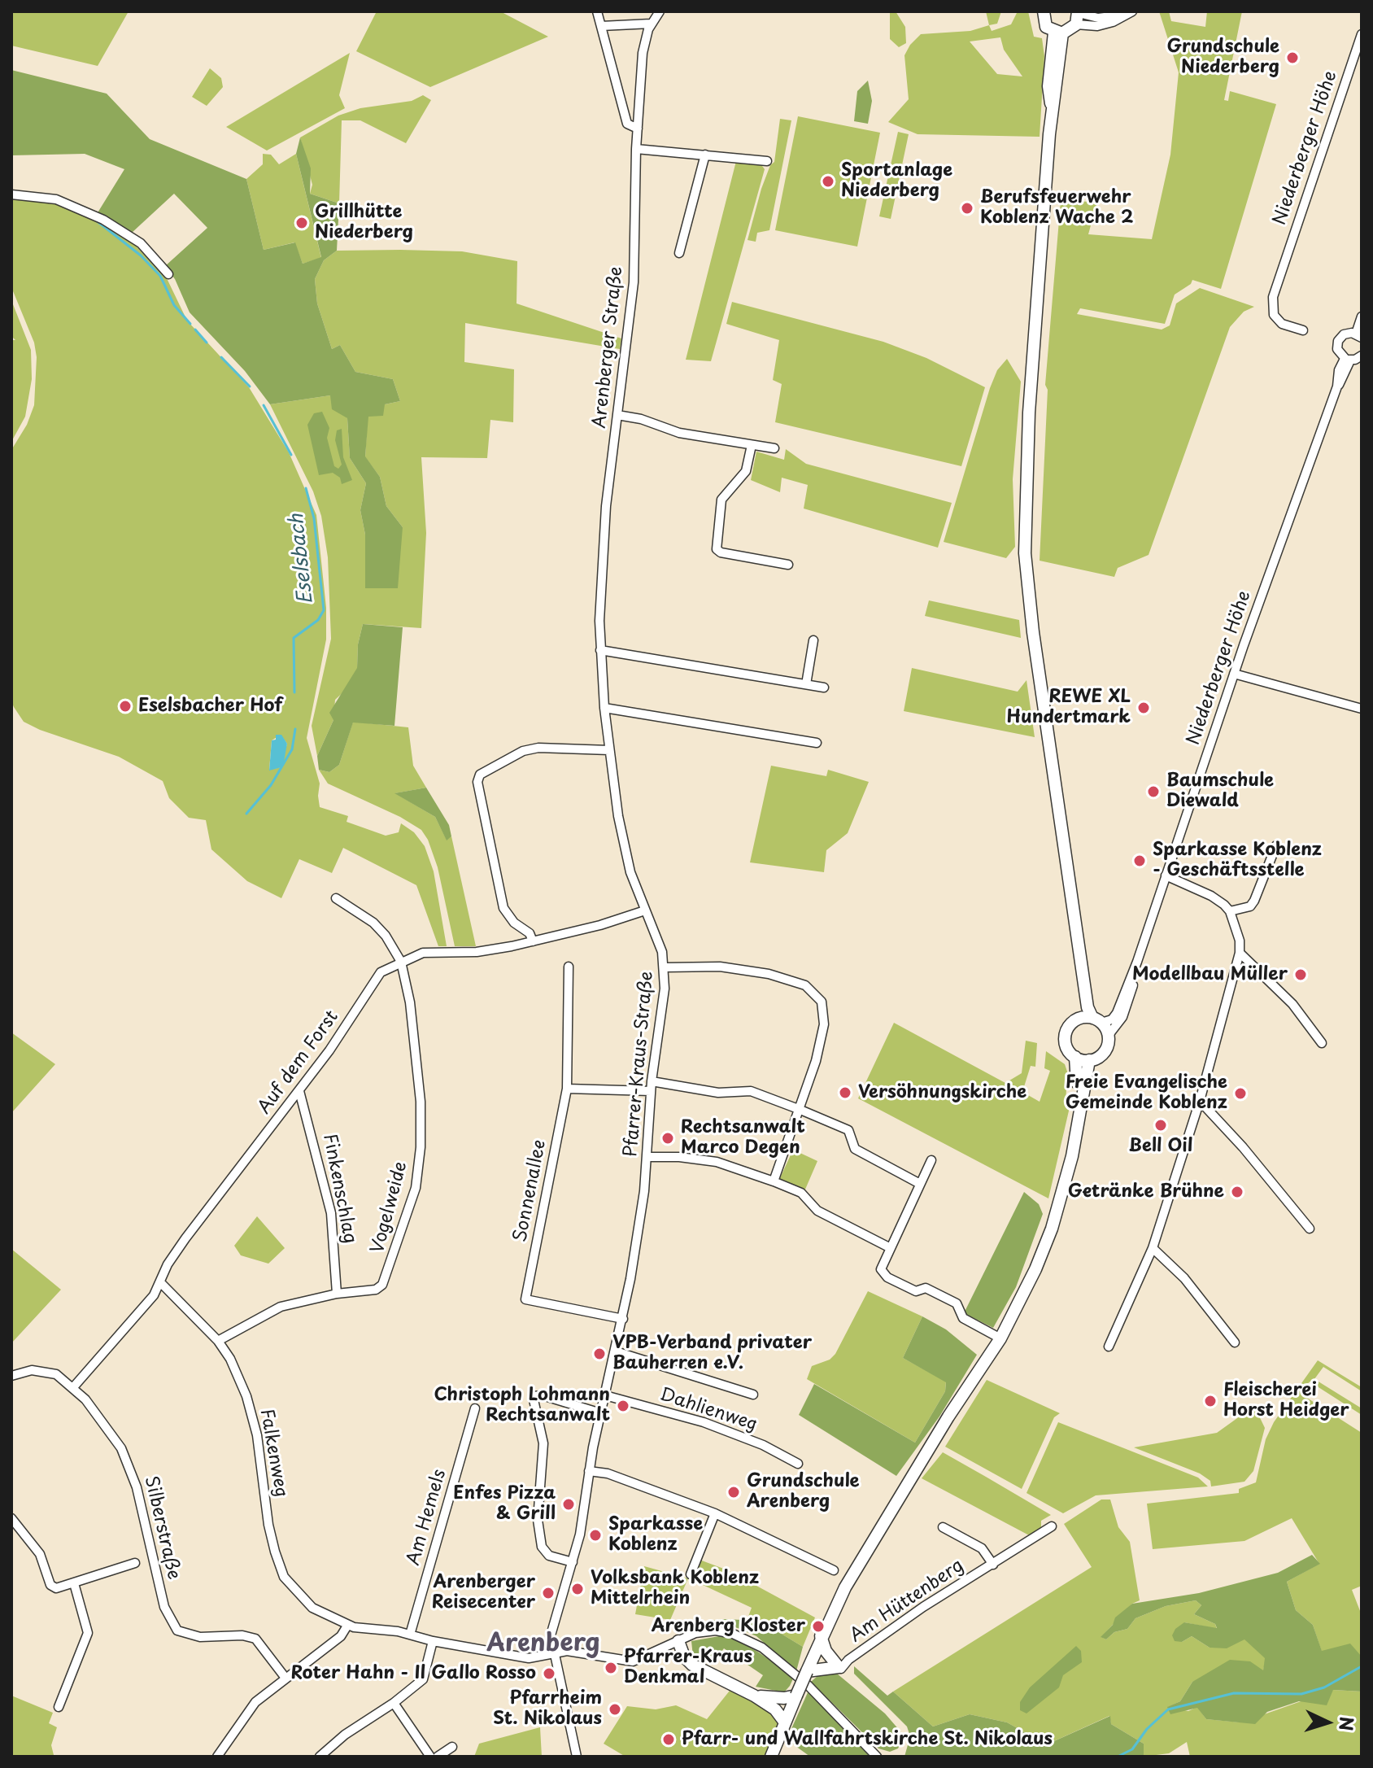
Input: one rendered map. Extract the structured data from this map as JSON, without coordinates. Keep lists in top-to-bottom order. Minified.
{"streets":{"street":["Niederberger Höhe","Arenberger Straße","Auf dem Forst","Pfarrer-Kraus-Straße","Finkenschlag","Sonnenallee","Vogelweide","Dahlienweg","Falkenweg","Am Hemels","Silberstraße","Am Hüttenberg"]},"crossings":[["Arenberger Straße","Pfarrer-Kraus-Straße"],["Auf dem Forst","Pfarrer-Kraus-Straße"],["Auf dem Forst","Finkenschlag"],["Auf dem Forst","Vogelweide"],["Auf dem Forst","Falkenweg"],["Auf dem Forst","Silberstraße"],["Pfarrer-Kraus-Straße","Sonnenallee"],["Pfarrer-Kraus-Straße","Dahlienweg"],["Finkenschlag","Vogelweide"],["Vogelweide","Falkenweg"]],"districts":["Arenberg"],"water":["Eselsbach"],"places":["Grundschule Niederberg","Sportanlage Niederberg","Berufsfeuerwehr Koblenz Wache 2","Grillhütte Niederberg","Eselsbacher Hof","REWE XL Hundertmark","Baumschule Diewald","Sparkasse Koblenz - Geschäftsstelle","Modellbau Müller","Versöhnungskirche","Freie Evangelische Gemeinde Koblenz","Bell Oil","Rechtsanwalt Marco Degen","Getränke Brühne","VPB-Verband privater Bauherren e.V.","Fleischerei Horst Heidger","Christoph Lohmann Rechtsanwalt","Grundschule Arenberg","Enfes Pizza & Grill","Sparkasse Koblenz","Volksbank Koblenz Mittelrhein","Arenberger Reisecenter","Arenberg Kloster","Pfarrer-Kraus Denkmal","Roter Hahn - Il Gallo Rosso","Pfarrheim St. Nikolaus","Pfarr- und Wallfahrtskirche St. Nikolaus"],"north":"right"}
